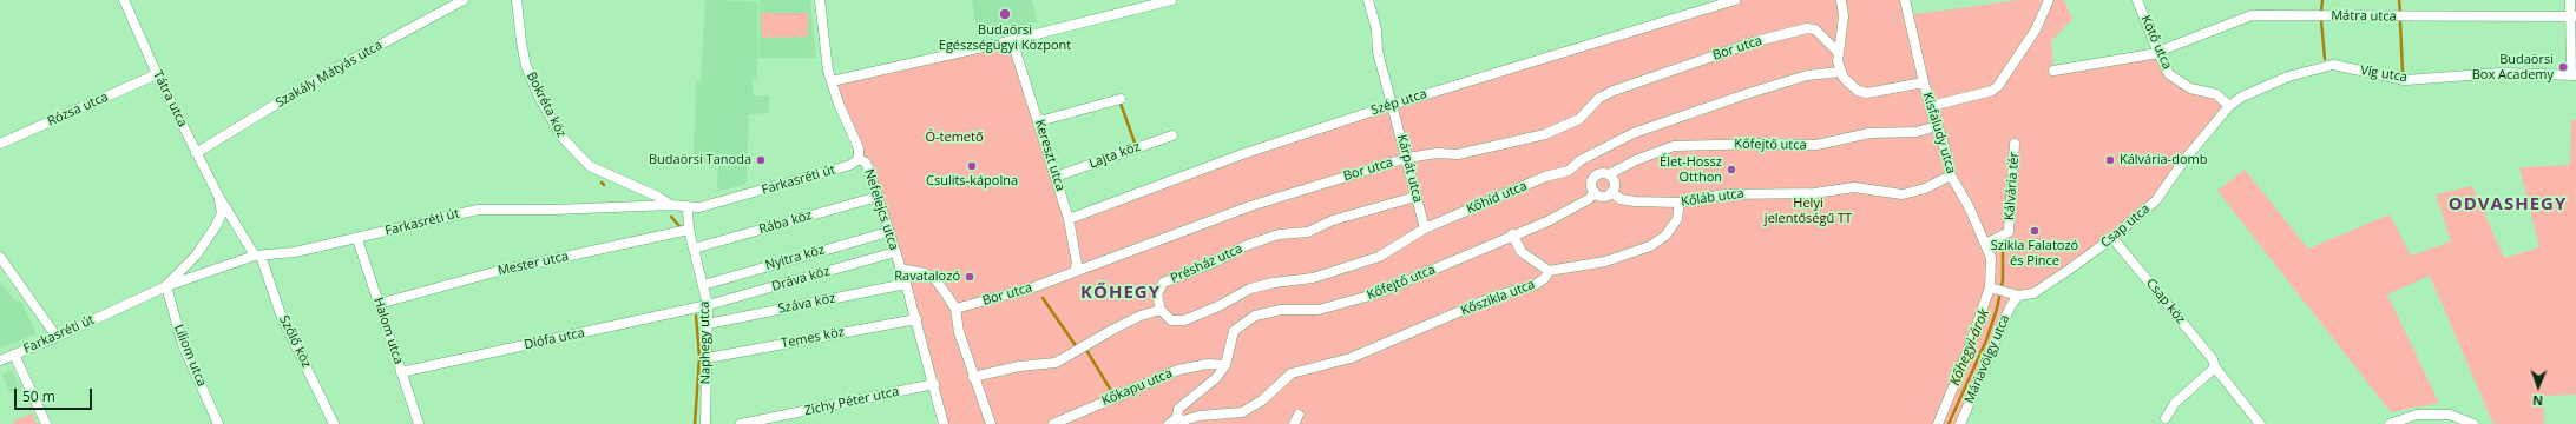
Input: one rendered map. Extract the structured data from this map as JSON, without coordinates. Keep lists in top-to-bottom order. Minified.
{"streets":{"street":["Mátra utca","Kötő utca","Bor utca","Szakály Mátyás utca","Víg utca","Tátra utca","Szép utca","Bokréta köz","Rózsa utca","Kisfaludy utca","Kőfejtő utca","Kereszt utca","Lajta köz","Kárpát utca","Farkasréti út","Kálvária tér","Kőhíd utca","Kőláb utca","Nefelejcs utca","Rába köz","Csap utca","Nyitra köz","Mester utca","Présház utca","Dráva köz","Kőszikla utca","Csap köz","Száva köz","Halom utca","Temes köz","Diófa utca","Szőlő köz","Naphegy utca","Liliom utca","Máriavölgy utca","Kőkapu utca","Zichy Péter utca"]},"crossings":[["Mátra utca","Kötő utca"],["Kötő utca","Víg utca"],["Kötő utca","Csap utca"],["Bor utca","Kereszt utca"],["Bor utca","Kárpát utca"],["Szakály Mátyás utca","Tátra utca"],["Víg utca","Csap utca"],["Tátra utca","Rózsa utca"],["Tátra utca","Farkasréti út"],["Tátra utca","Szőlő köz"],["Tátra utca","Liliom utca"],["Szép utca","Kereszt utca"],["Szép utca","Kárpát utca"],["Bokréta köz","Farkasréti út"],["Kisfaludy utca","Kőfejtő utca"],["Kisfaludy utca","Kálvária tér"],["Kisfaludy utca","Kőláb utca"],["Kisfaludy utca","Máriavölgy utca"],["Kőfejtő utca","Kőláb utca"],["Kőfejtő utca","Kőkapu utca"],["Kereszt utca","Lajta köz"],["Kárpát utca","Kőhíd utca"],["Kárpát utca","Présház utca"],["Farkasréti út","Nefelejcs utca"],["Farkasréti út","Halom utca"],["Farkasréti út","Szőlő köz"],["Farkasréti út","Naphegy utca"],["Farkasréti út","Liliom utca"],["Kőhíd utca","Présház utca"],["Kőláb utca","Kőszikla utca"],["Nefelejcs utca","Rába köz"],["Nefelejcs utca","Nyitra köz"],["Nefelejcs utca","Dráva köz"],["Nefelejcs utca","Száva köz"],["Nefelejcs utca","Temes köz"],["Nefelejcs utca","Zichy Péter utca"],["Rába köz","Naphegy utca"],["Csap utca","Csap köz"],["Csap utca","Máriavölgy utca"],["Nyitra köz","Naphegy utca"],["Mester utca","Halom utca"],["Mester utca","Naphegy utca"],["Dráva köz","Diófa utca"],["Dráva köz","Naphegy utca"],["Száva köz","Naphegy utca"],["Halom utca","Diófa utca"],["Temes köz","Naphegy utca"],["Diófa utca","Naphegy utca"]],"districts":["ODVASHEGY","KŐHEGY"],"water":["Kőhegyi-árok"],"parks":["Ó-temető","Helyi jelentőségű TT"],"places":["Budaörsi Egészségügyi Központ","Budaörsi Box Academy","Budaörsi Tanoda","Kálvária-domb","Csulits-kápolna","Élet-Hossz Otthon","Szikla Falatozó és Pince","Ravatalozó"],"scale_bar":"50 m","north":"bottom"}
